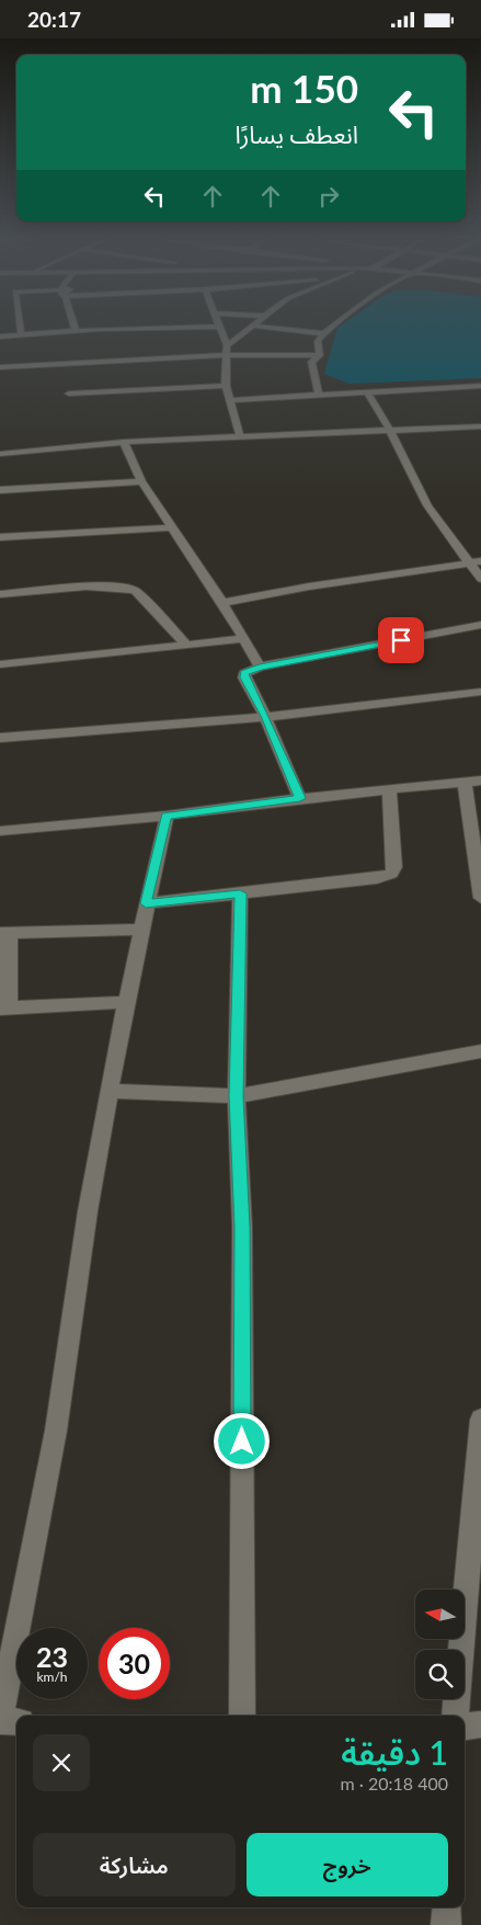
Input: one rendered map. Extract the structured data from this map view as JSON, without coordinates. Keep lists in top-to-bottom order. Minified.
{"north":"left","page":{"status":"20:17","turn":["150 m","انعطف يسارًا"],"speed":"23 km/h","limit":"30","heading":["1 دقيقة","400 m · 20:18"],"buttons":["خروج","مشاركة"]}}
